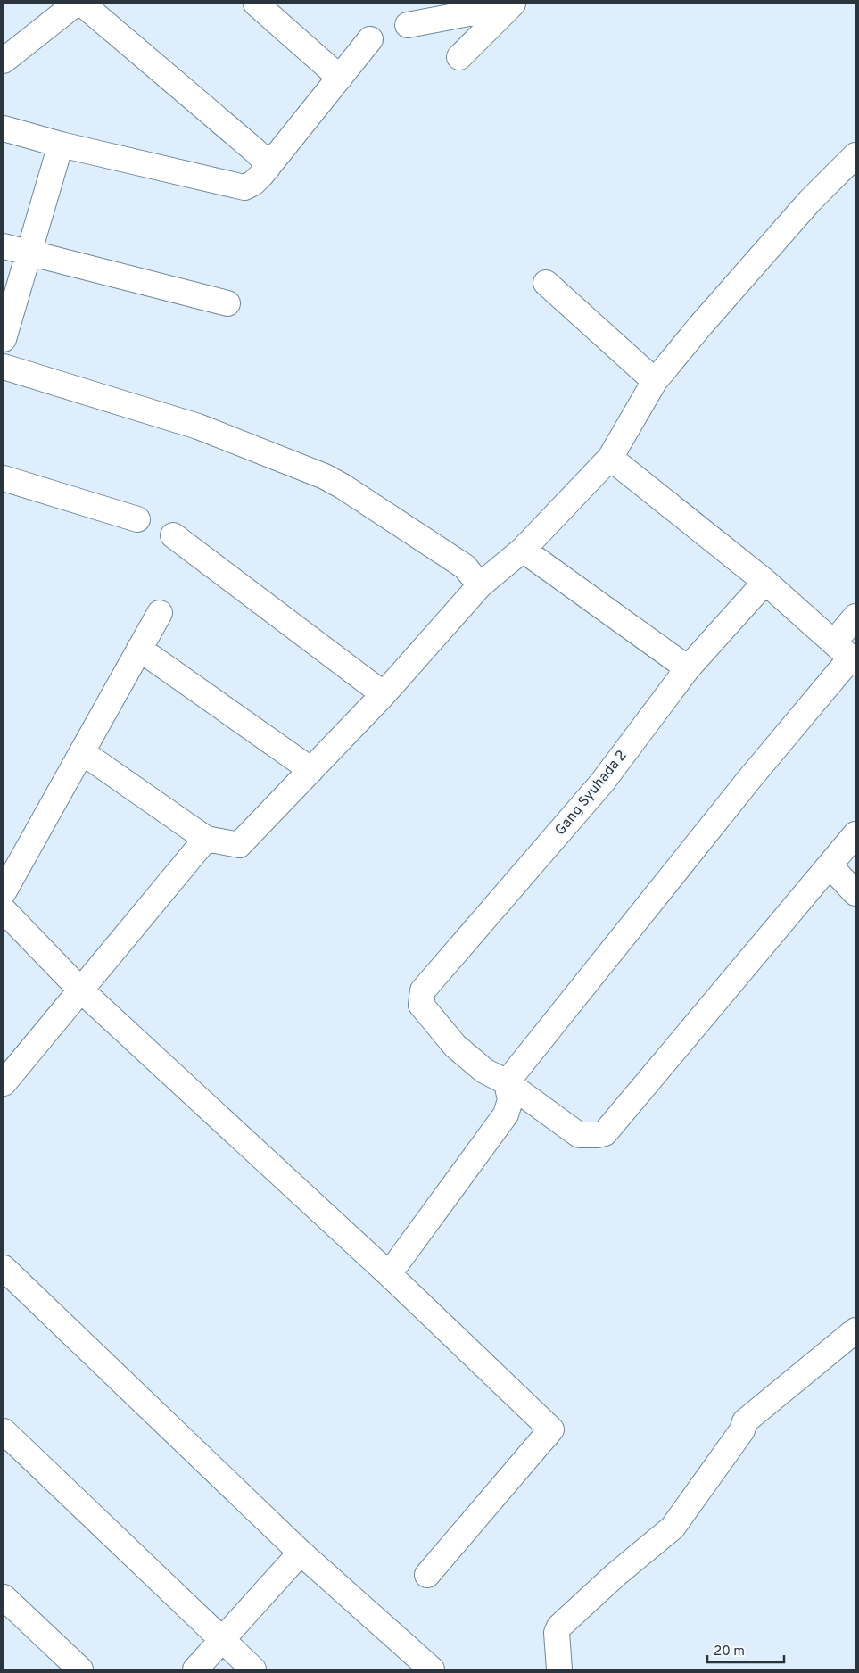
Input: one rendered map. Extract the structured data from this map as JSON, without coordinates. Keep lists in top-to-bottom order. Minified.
{"streets":{"street":["Gang Syuhada 2"]},"scale_bar":"20 m"}
